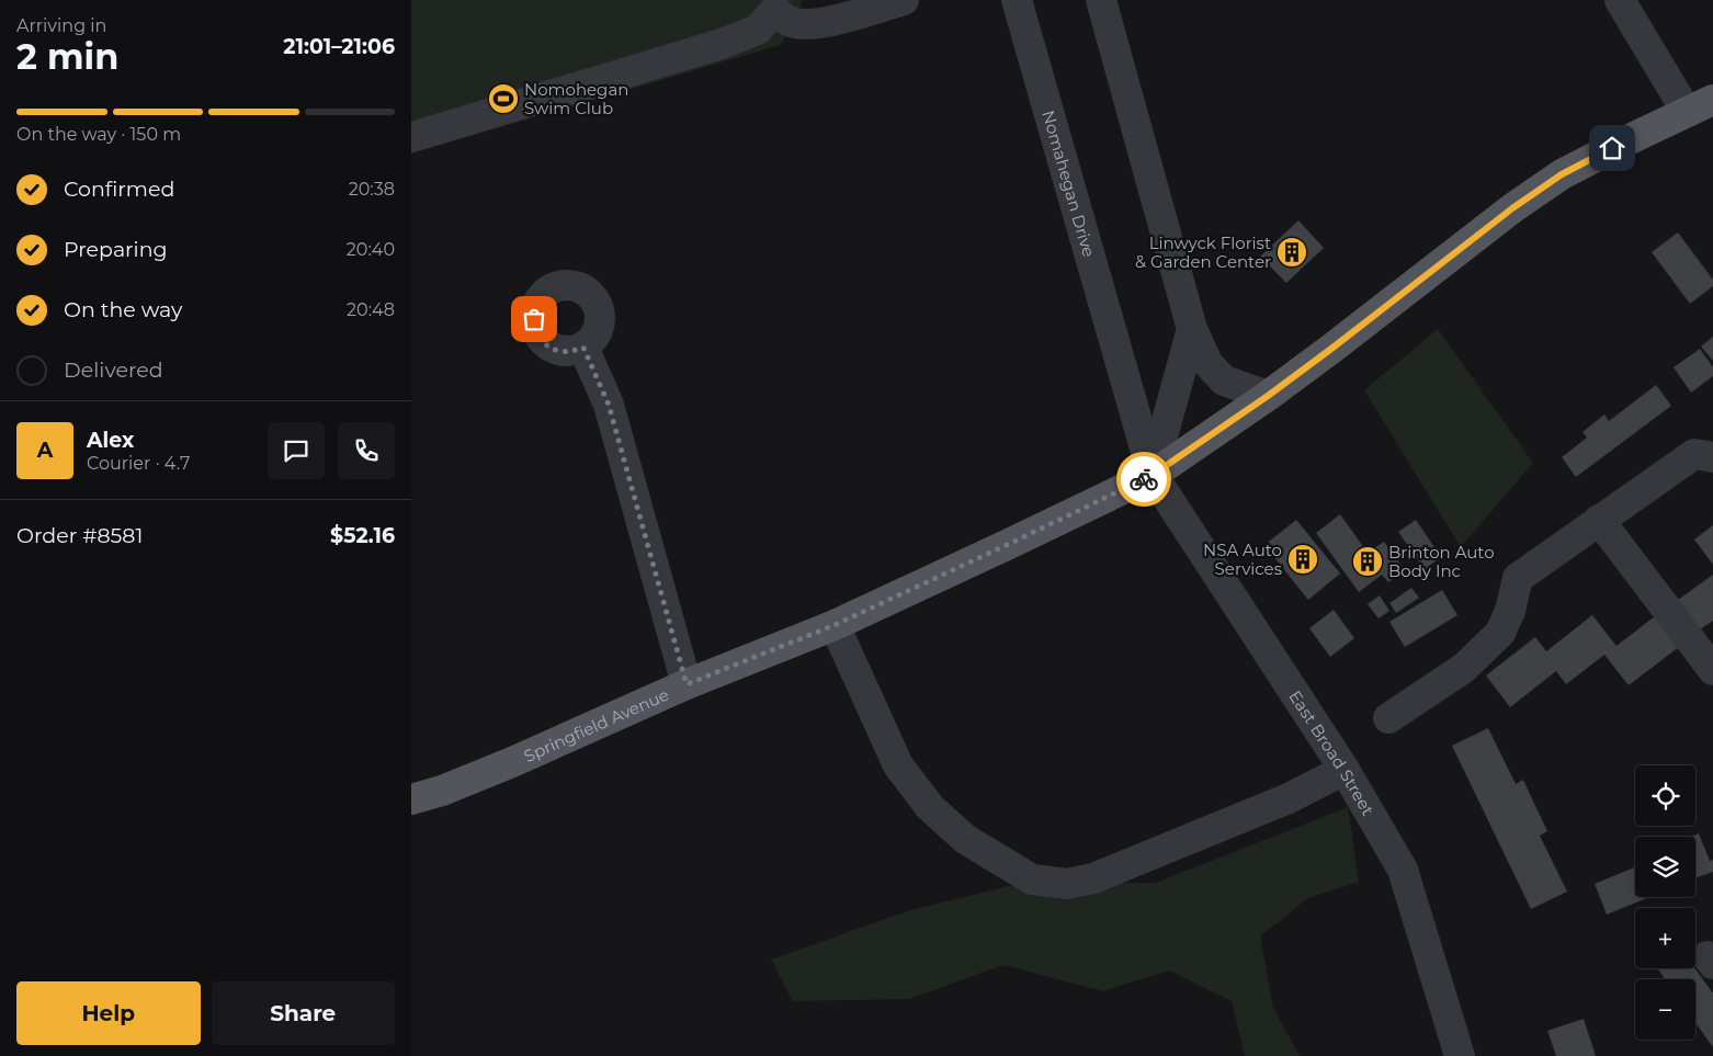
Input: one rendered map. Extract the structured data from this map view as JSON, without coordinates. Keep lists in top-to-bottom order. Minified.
{"streets":{"main road":["Springfield Avenue"],"street":["Nomahegan Drive","East Broad Street"]},"crossings":[["Nomahegan Drive","Springfield Avenue"],["Nomahegan Drive","East Broad Street"],["Springfield Avenue","East Broad Street"]],"places":{"sports":["Nomohegan Swim Club"],"building":["Linwyck Florist & Garden Center","NSA Auto Services","Brinton Auto Body Inc"]},"page":{"heading":["2 min","Arriving in","21:01–21:06"],"panel":["Alex","Courier · 4.7","Order #8581","$52.16"],"bar":"On the way · 150 m","list":[["Confirmed","20:38"],["Preparing","20:40"],["On the way","20:48"],"Delivered"],"round":"A","map_buttons":["+","−"],"buttons":["Help","Share"]}}
